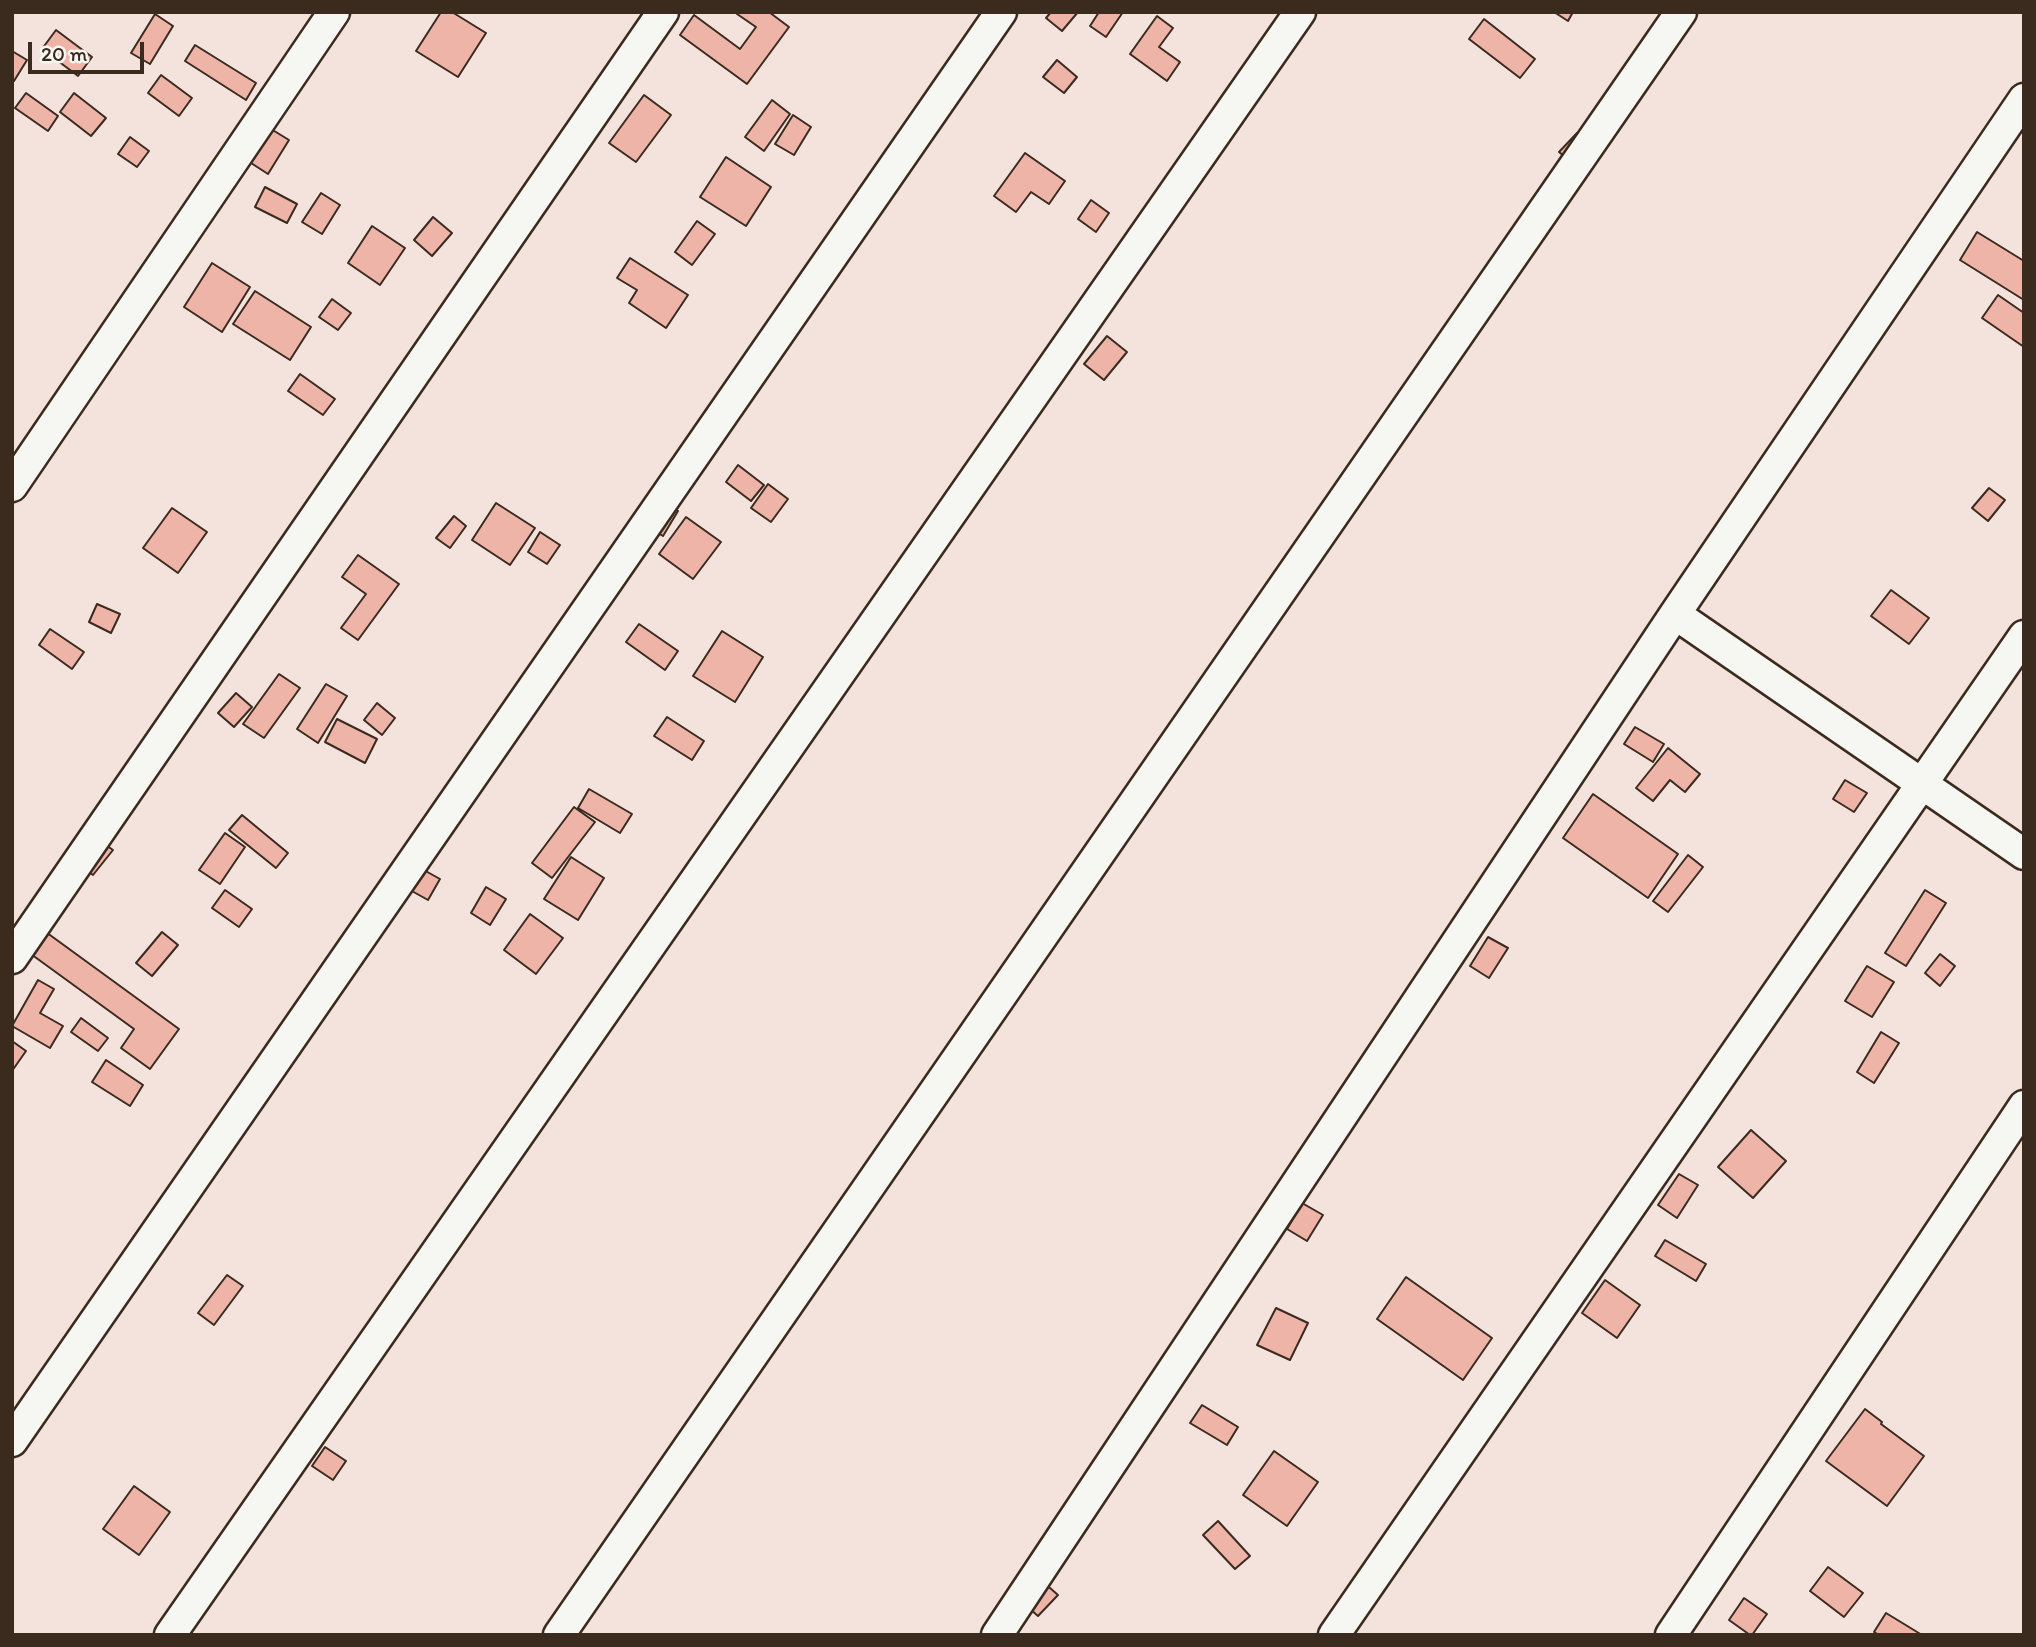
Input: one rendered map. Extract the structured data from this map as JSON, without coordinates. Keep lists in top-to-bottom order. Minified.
{"scale_bar":"20 m"}
